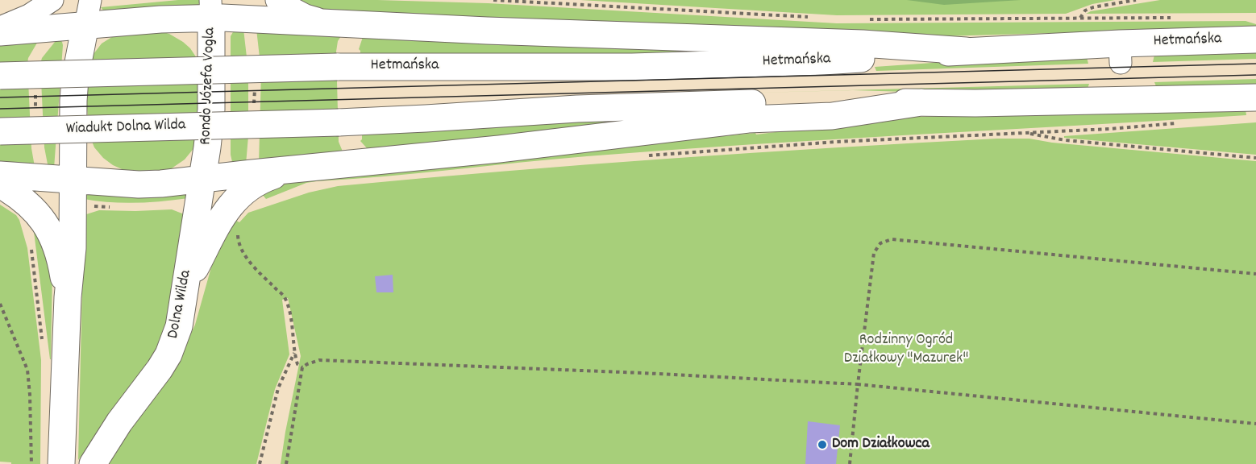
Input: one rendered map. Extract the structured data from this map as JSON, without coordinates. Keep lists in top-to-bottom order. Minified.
{"streets":{"main road":["Hetmańska","Rondo Józefa Vogla","Wiadukt Dolna Wilda","Dolna Wilda"]},"crossings":[["Hetmańska","Wiadukt Dolna Wilda"],["Rondo Józefa Vogla","Dolna Wilda"]],"parks":["Rodzinny Ogród Działkowy \"Mazurek\""],"places":["Dom Działkowca"]}
